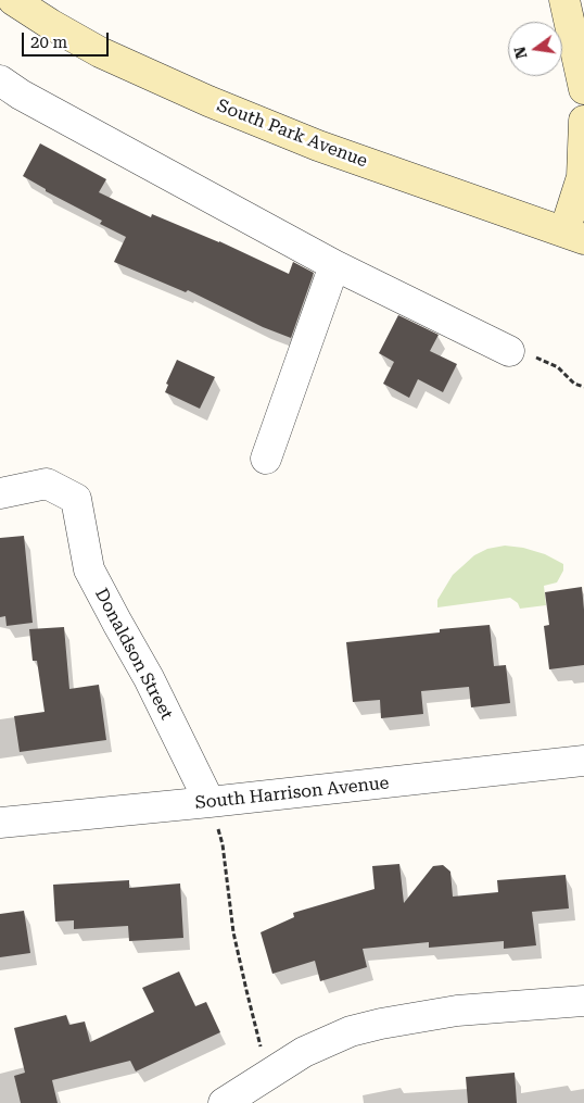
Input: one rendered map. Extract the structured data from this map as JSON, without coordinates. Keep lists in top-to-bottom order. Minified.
{"streets":{"street":["South Park Avenue","Donaldson Street","South Harrison Avenue"]},"crossings":[["Donaldson Street","South Harrison Avenue"]],"scale_bar":"20 m","north":"left"}
